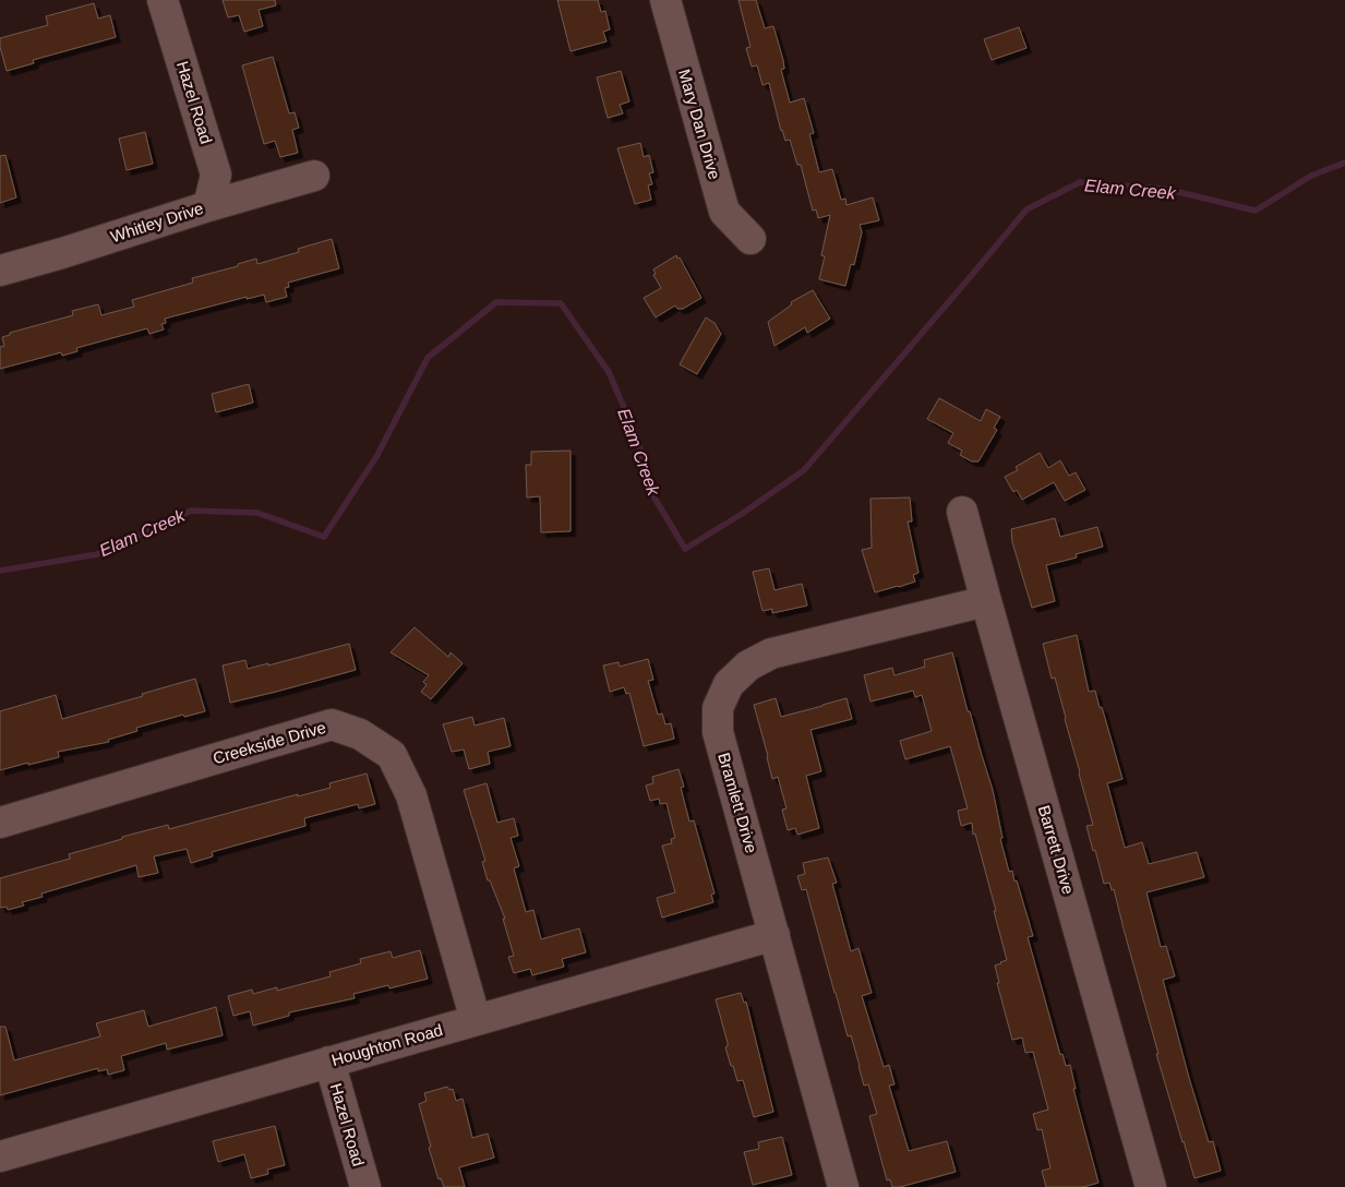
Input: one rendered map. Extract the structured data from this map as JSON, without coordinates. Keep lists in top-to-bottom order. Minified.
{"streets":{"street":["Hazel Road","Mary Dan Drive","Whitley Drive","Creekside Drive","Bramlett Drive","Barrett Drive","Houghton Road"]},"crossings":[["Hazel Road","Whitley Drive"],["Hazel Road","Houghton Road"],["Creekside Drive","Houghton Road"],["Bramlett Drive","Barrett Drive"],["Bramlett Drive","Houghton Road"]],"water":["Elam Creek"]}
